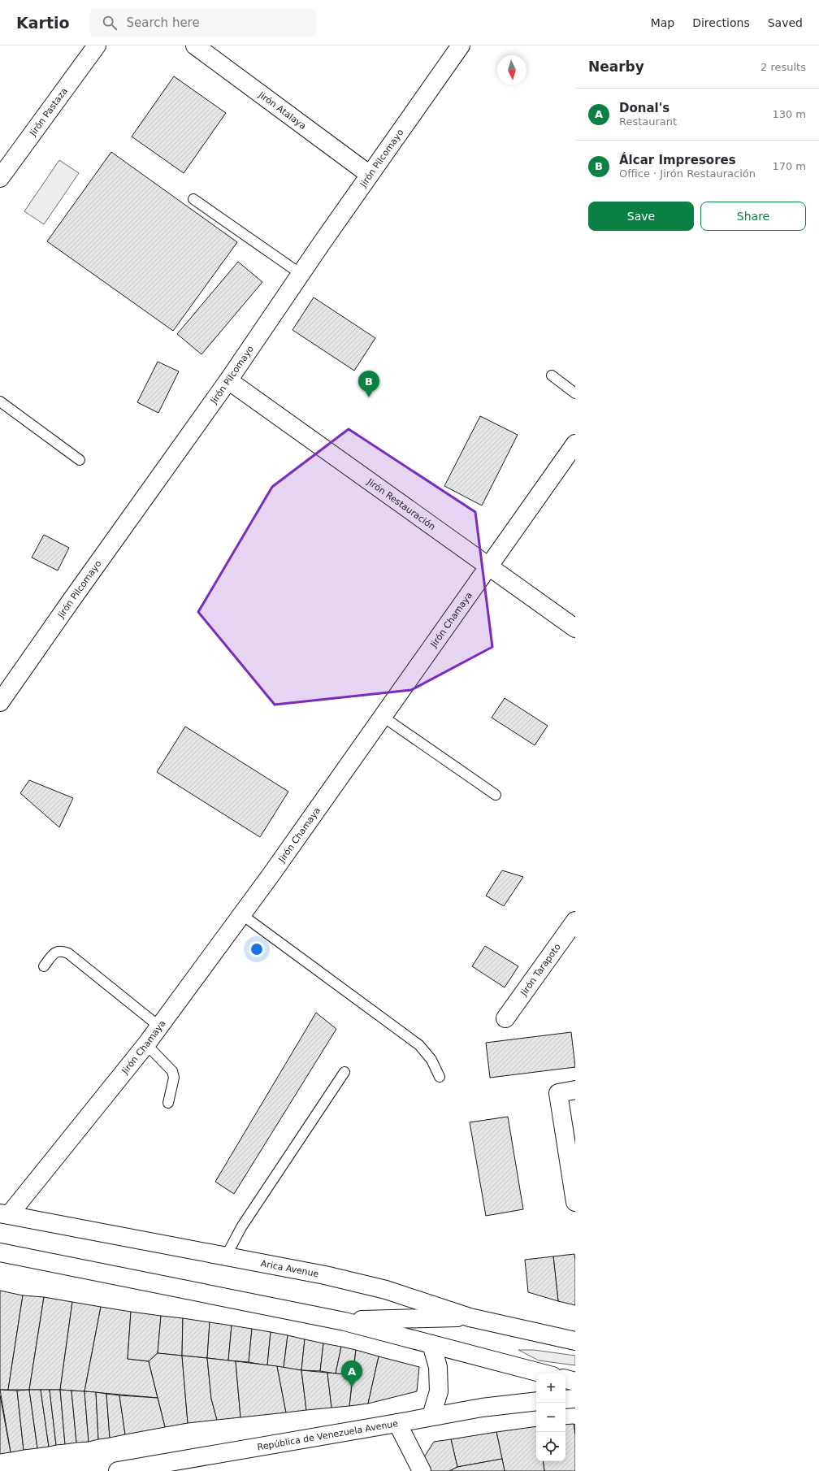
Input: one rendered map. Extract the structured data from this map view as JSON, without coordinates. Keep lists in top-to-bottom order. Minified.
{"streets":{"street":["Jirón Atalaya","Jirón Pastaza","Jirón Pilcomayo","Jirón Restauración","Jirón Chamaya","Jirón Tarapoto","Arica Avenue","República de Venezuela Avenue"]},"crossings":[["Jirón Atalaya","Jirón Pilcomayo"],["Jirón Pilcomayo","Jirón Restauración"],["Jirón Restauración","Jirón Chamaya"],["Jirón Chamaya","Arica Avenue"]],"north":"bottom","page":{"header":"Kartio","search":"Search here","nav":["Map","Directions","Saved"],"heading":["Nearby","2 results"],"list":[{"mark":"A","name":"Donal's","note":"Restaurant","value":"130 m"},{"mark":"B","name":"Álcar Impresores","note":"Office · Jirón Restauración","value":"170 m"}],"buttons":["Save","Share"],"pins":["B","A"],"map_buttons":["+","−"]}}
